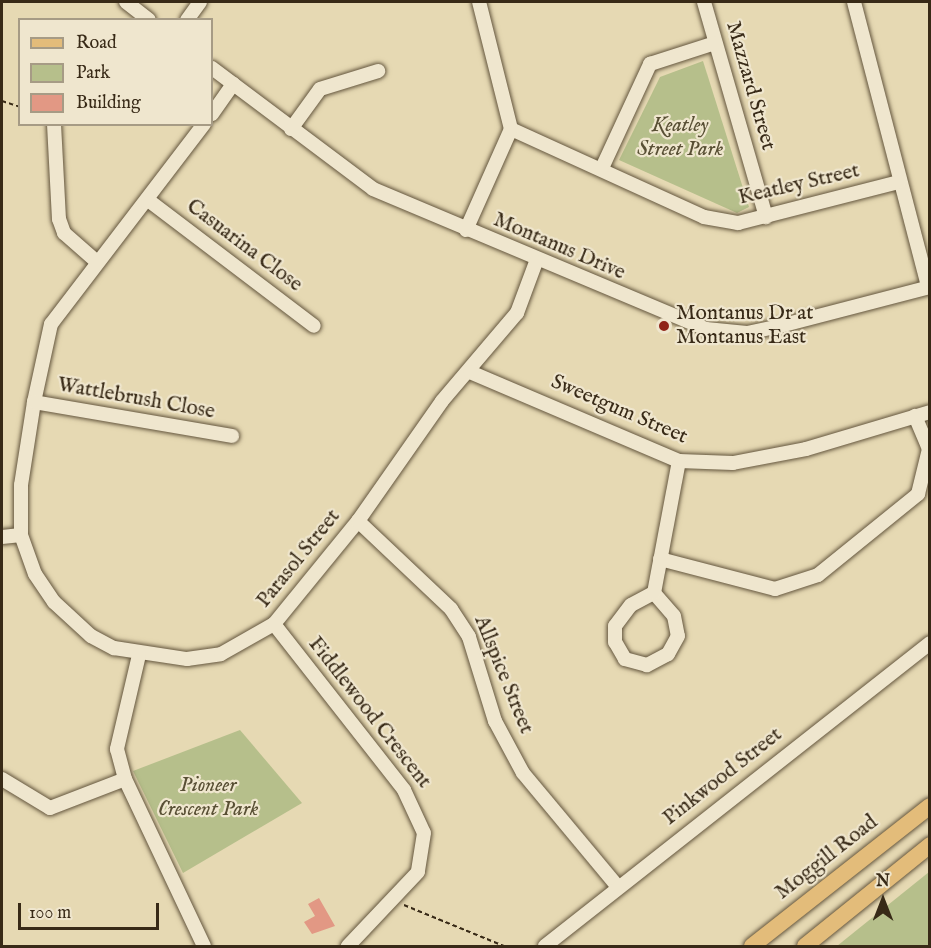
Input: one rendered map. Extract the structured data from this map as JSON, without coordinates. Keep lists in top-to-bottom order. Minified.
{"streets":{"main road":["Moggill Road"],"street":["Mazzard Street","Keatley Street","Casuarina Close","Montanus Drive","Wattlebrush Close","Sweetgum Street","Parasol Street","Allspice Street","Fiddlewood Crescent","Pinkwood Street"]},"crossings":[["Mazzard Street","Keatley Street"],["Casuarina Close","Parasol Street"],["Montanus Drive","Parasol Street"],["Wattlebrush Close","Parasol Street"],["Sweetgum Street","Parasol Street"],["Parasol Street","Allspice Street"],["Parasol Street","Fiddlewood Crescent"],["Allspice Street","Pinkwood Street"]],"parks":["Keatley Street Park","Pioneer Crescent Park"],"places":["Montanus Dr at Montanus East"],"legend":["Road","Park","Building"],"scale_bar":"100 m","north":"top"}
